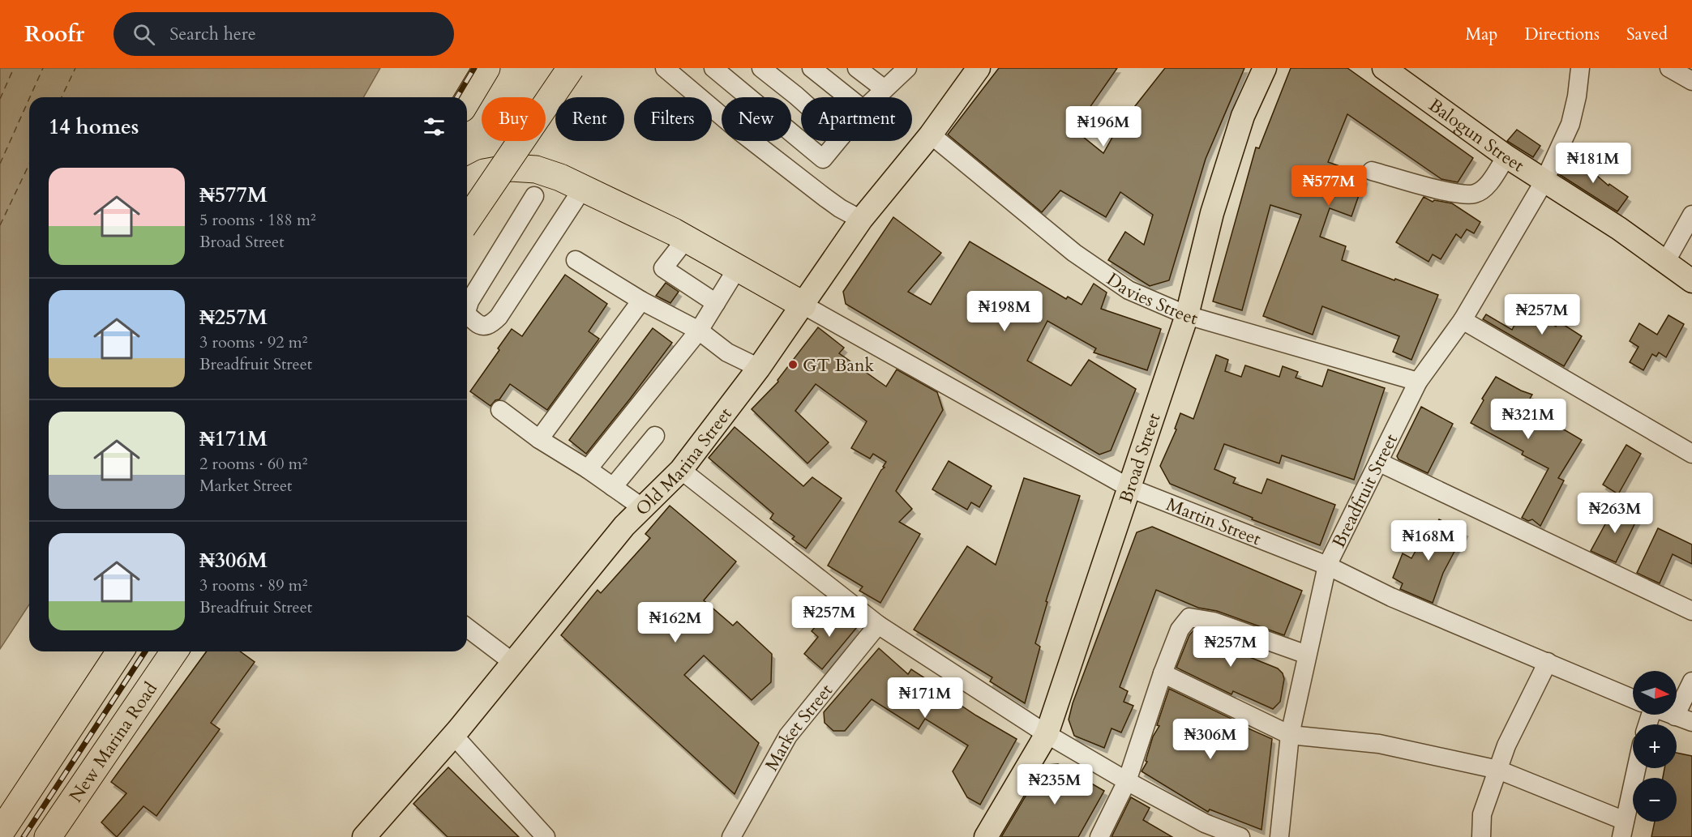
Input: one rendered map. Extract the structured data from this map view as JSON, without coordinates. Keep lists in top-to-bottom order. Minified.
{"streets":{"highway":["New Marina Road"],"main road":["Balogun Street","Broad Street","Old Marina Street"],"street":["Davies Street","Breadfruit Street","Martin Street","Market Street"]},"crossings":[["Balogun Street","Breadfruit Street"],["Davies Street","Broad Street"],["Davies Street","Old Marina Street"],["Davies Street","Breadfruit Street"],["Broad Street","Martin Street"],["Old Marina Street","Martin Street"],["Breadfruit Street","Martin Street"]],"places":["GT Bank"],"north":"right","page":{"header":"Roofr","search":"Search here","nav":["Map","Directions","Saved"],"chip":["Buy","Rent","Filters","New","Apartment"],"heading":"14 homes","price":["₦196M","₦181M","₦577M","₦198M","₦257M","₦321M","₦263M","₦168M","₦257M","₦162M","₦257M","₦171M","₦306M","₦235M"],"list":[{"name":"₦577M","note":"5 rooms · 188 m² · Broad Street"},{"name":"₦257M","note":"3 rooms · 92 m² · Breadfruit Street"},{"name":"₦171M","note":"2 rooms · 60 m² · Market Street"},{"name":"₦306M","note":"3 rooms · 89 m² · Breadfruit Street"}],"map_buttons":["+","−"]}}
